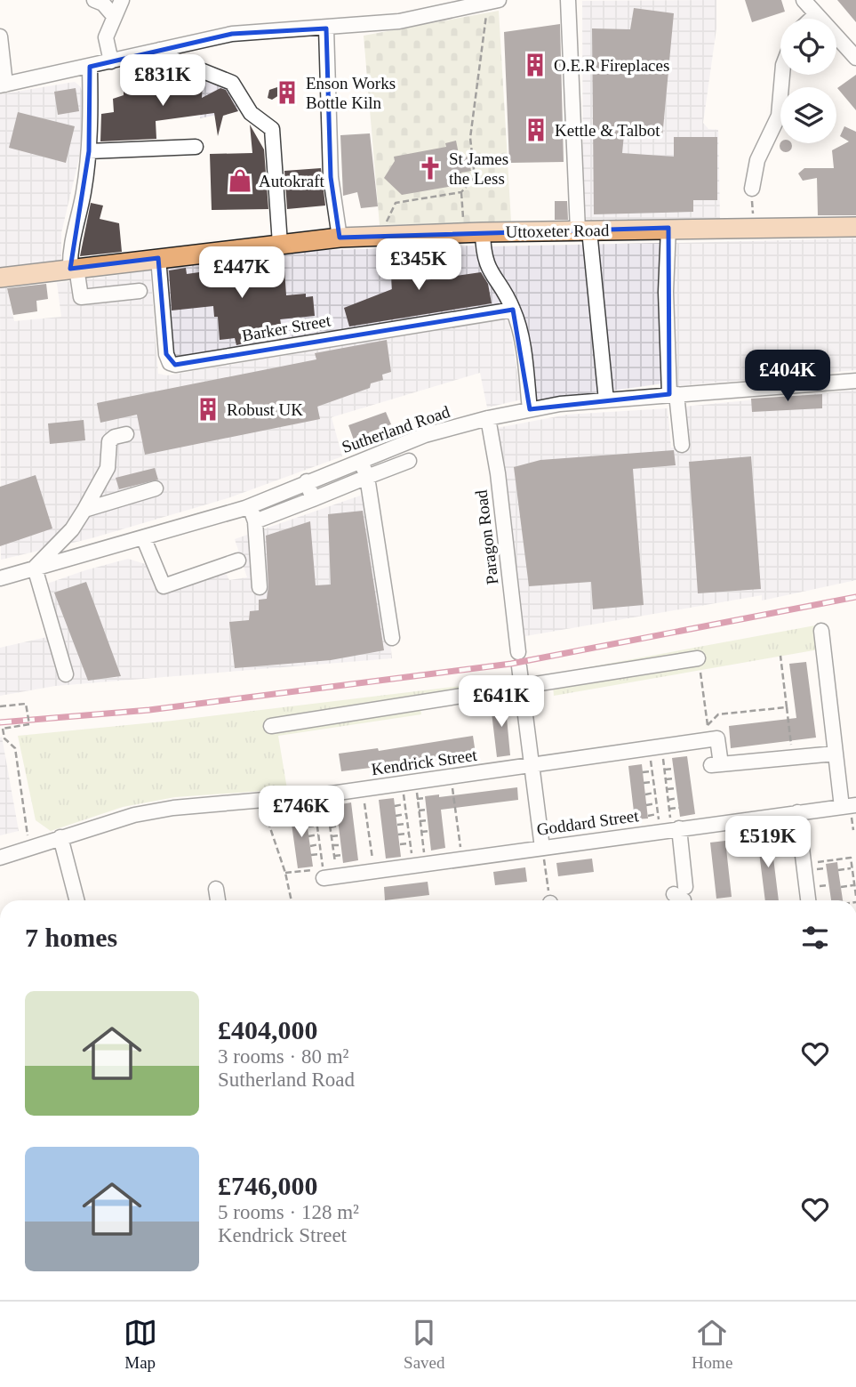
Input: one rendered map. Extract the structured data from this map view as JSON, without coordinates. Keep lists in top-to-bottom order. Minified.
{"streets":{"main road":["Uttoxeter Road"],"street":["Barker Street","Sutherland Road","Paragon Road","Kendrick Street","Goddard Street"]},"crossings":[["Uttoxeter Road","Barker Street"],["Sutherland Road","Paragon Road"],["Paragon Road","Kendrick Street"],["Paragon Road","Goddard Street"]],"places":{"building":["O.E.R Fireplaces","Enson Works Bottle Kiln","Kettle & Talbot","Robust UK"],"church":["St James the Less"],"shop":["Autokraft"]},"page":{"price":["£831K","£345K","£447K","£404K","£641K","£746K","£519K"],"heading":"7 homes","list":[{"name":"£404,000","note":"3 rooms · 80 m² · Sutherland Road"},{"name":"£746,000","note":"5 rooms · 128 m² · Kendrick Street"}],"tabs":["Map","Saved","Home"]}}
